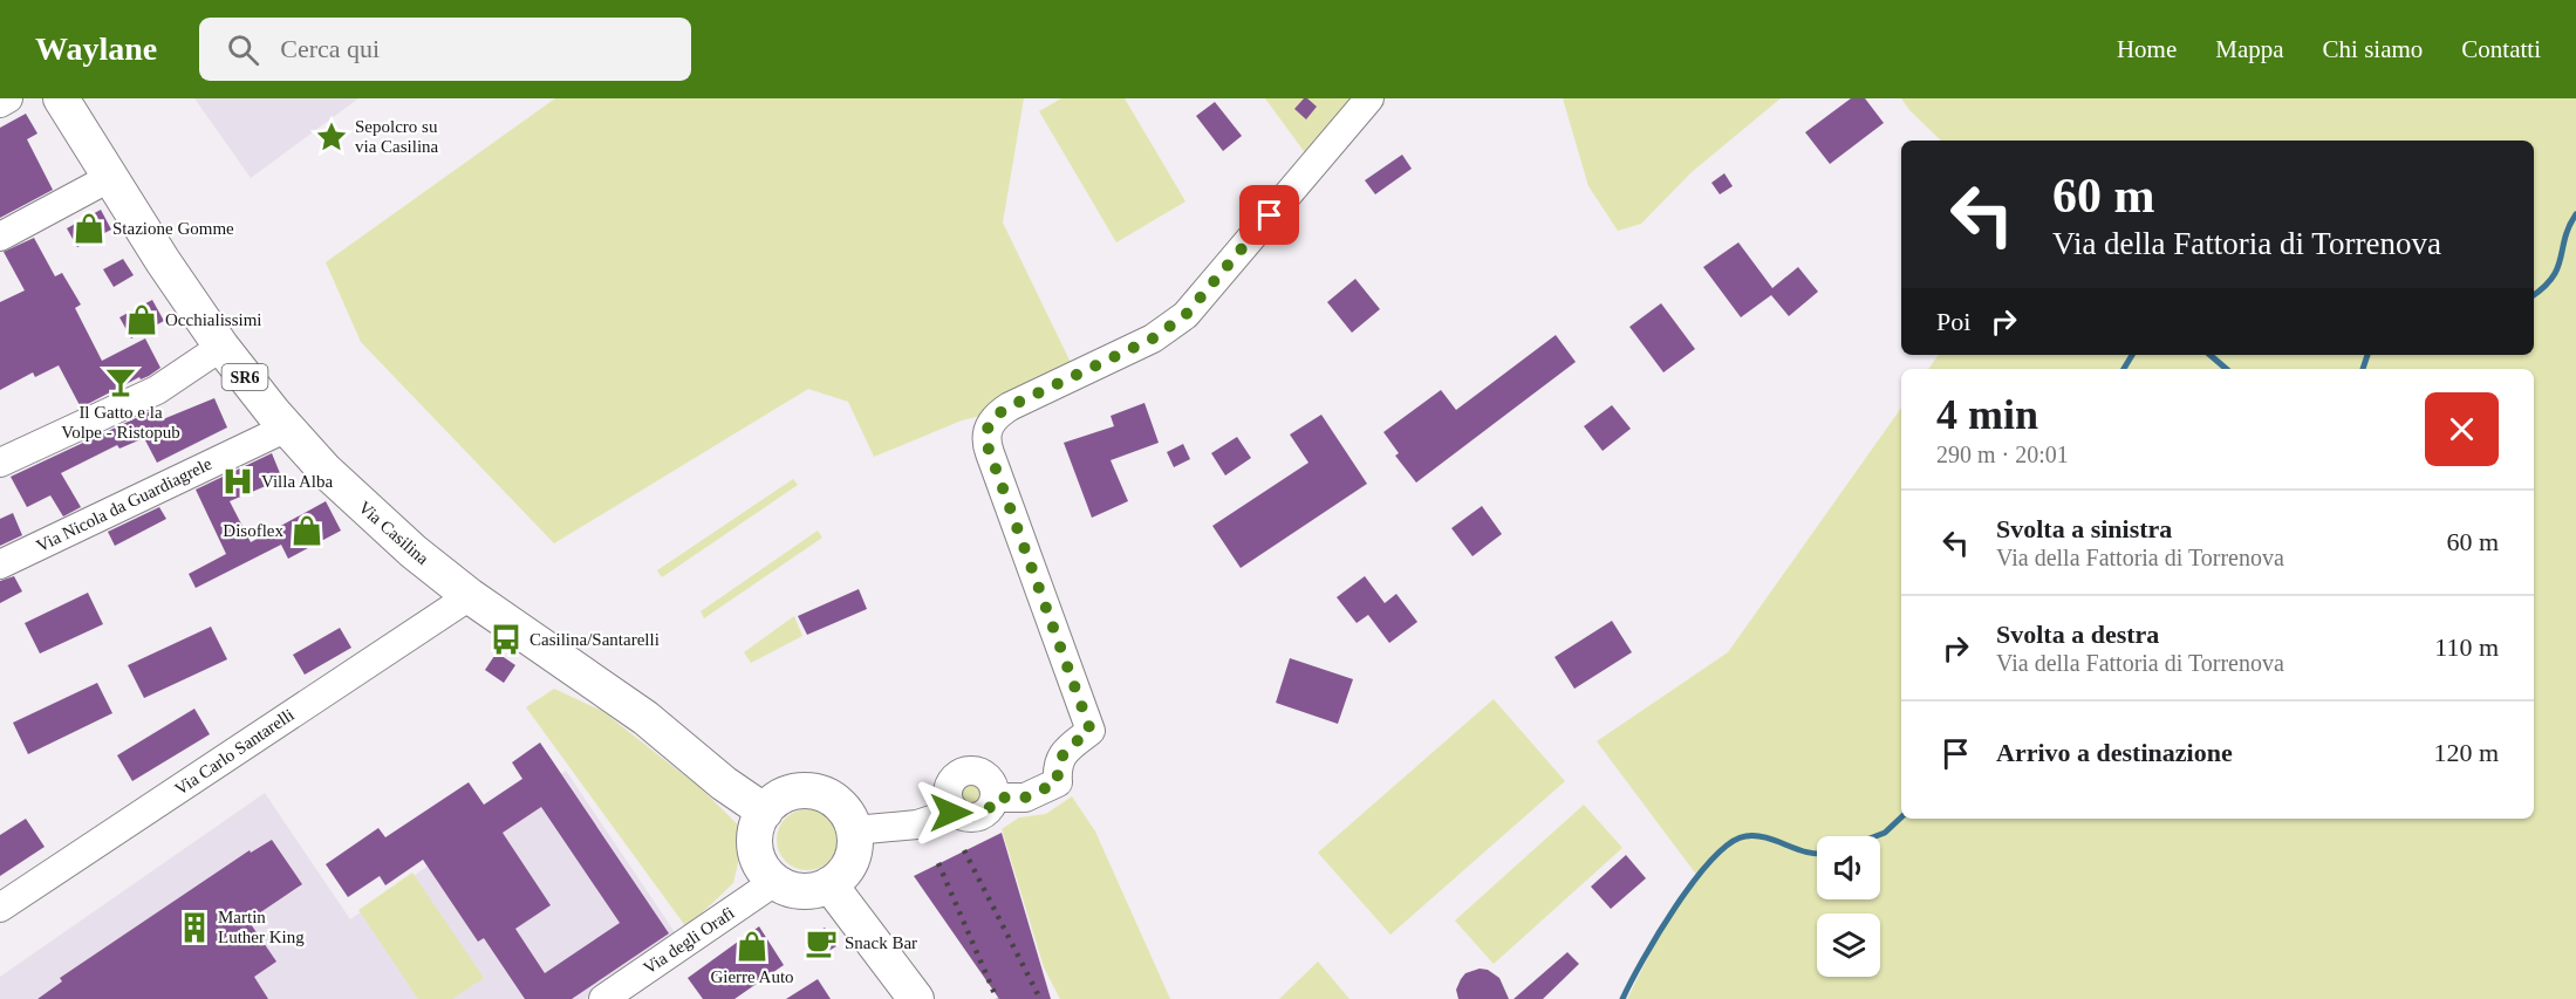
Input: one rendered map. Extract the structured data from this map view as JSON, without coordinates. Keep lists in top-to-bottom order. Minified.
{"streets":{"main road":["SR6","Via Casilina"],"street":["Via Nicola da Guardiagrele","Via Carlo Santarelli","Via degli Orafi"]},"crossings":[["Via Nicola da Guardiagrele","Via Casilina"],["Via Casilina","Via Carlo Santarelli"],["Via Casilina","Via degli Orafi"]],"places":{"place":["Sepolcro su via Casilina"],"shop":["Stazione Gomme","Occhialissimi","Disoflex","Gierre Auto"],"bar":["Il Gatto e la Volpe - Ristopub"],"hospital":["Villa Alba"],"bus stop":["Casilina/Santarelli"],"building":["Martin Luther King"],"cafe":["Snack Bar"]},"page":{"header":"Waylane","search":"Cerca qui","nav":["Home","Mappa","Chi siamo","Contatti"],"turn":["60 m","Via della Fattoria di Torrenova"],"then":"Poi","heading":["4 min","290 m · 20:01"],"list":[{"name":"Svolta a sinistra","note":"Via della Fattoria di Torrenova","value":"60 m"},{"name":"Svolta a destra","note":"Via della Fattoria di Torrenova","value":"110 m"},{"name":"Arrivo a destinazione","value":"120 m"}]}}
